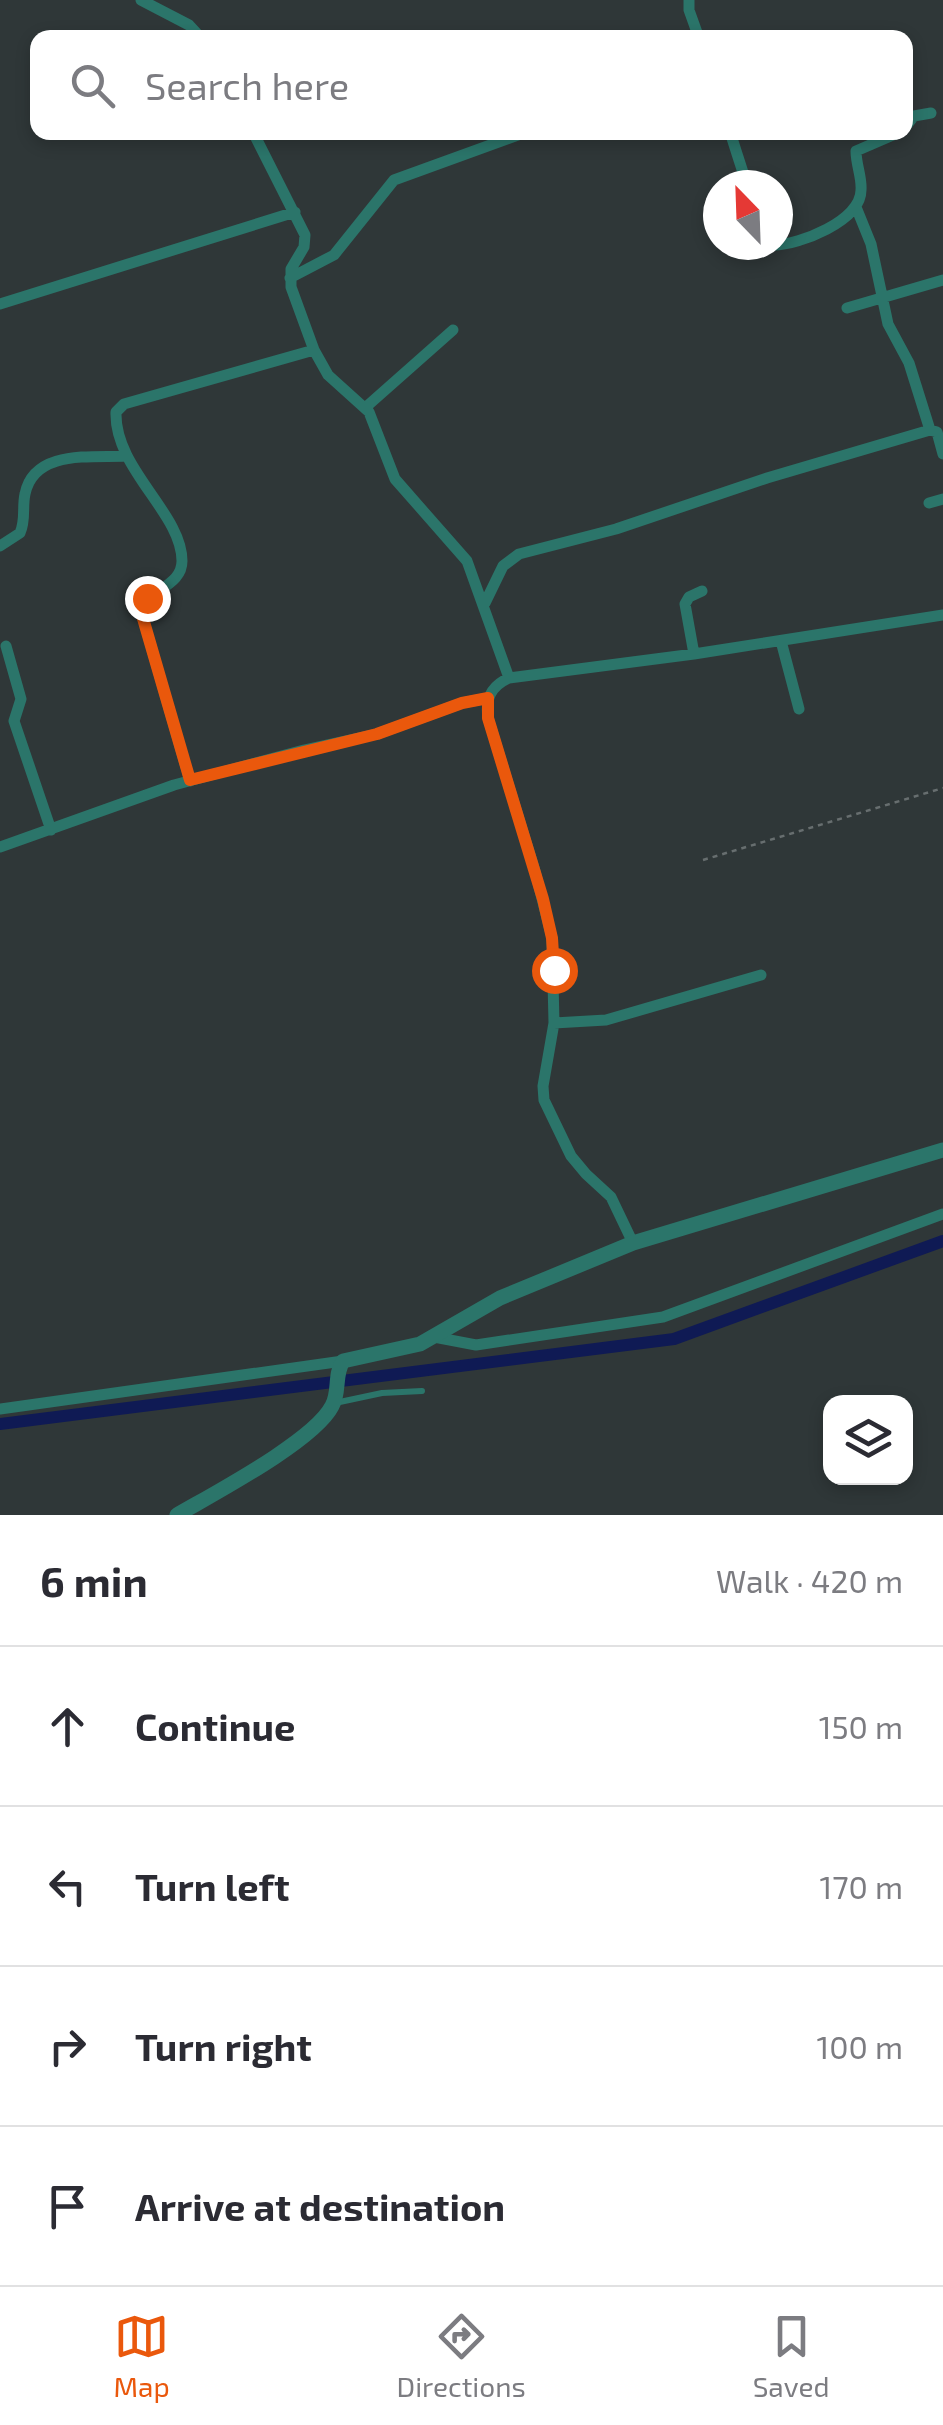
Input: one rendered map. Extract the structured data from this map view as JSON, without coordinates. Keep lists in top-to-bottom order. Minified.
{"north":"top left","page":{"search":"Search here","heading":["6 min","Walk · 420 m"],"list":[["Continue","150 m"],["Turn left","170 m"],["Turn right","100 m"],"Arrive at destination"],"nav":["Map","Directions","Saved"]}}
